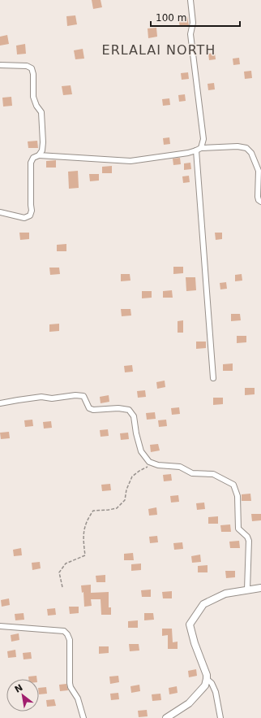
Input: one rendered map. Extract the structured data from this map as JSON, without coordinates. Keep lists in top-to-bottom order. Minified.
{"districts":["ERLALAI NORTH"],"scale_bar":"100 m","north":"top left"}
